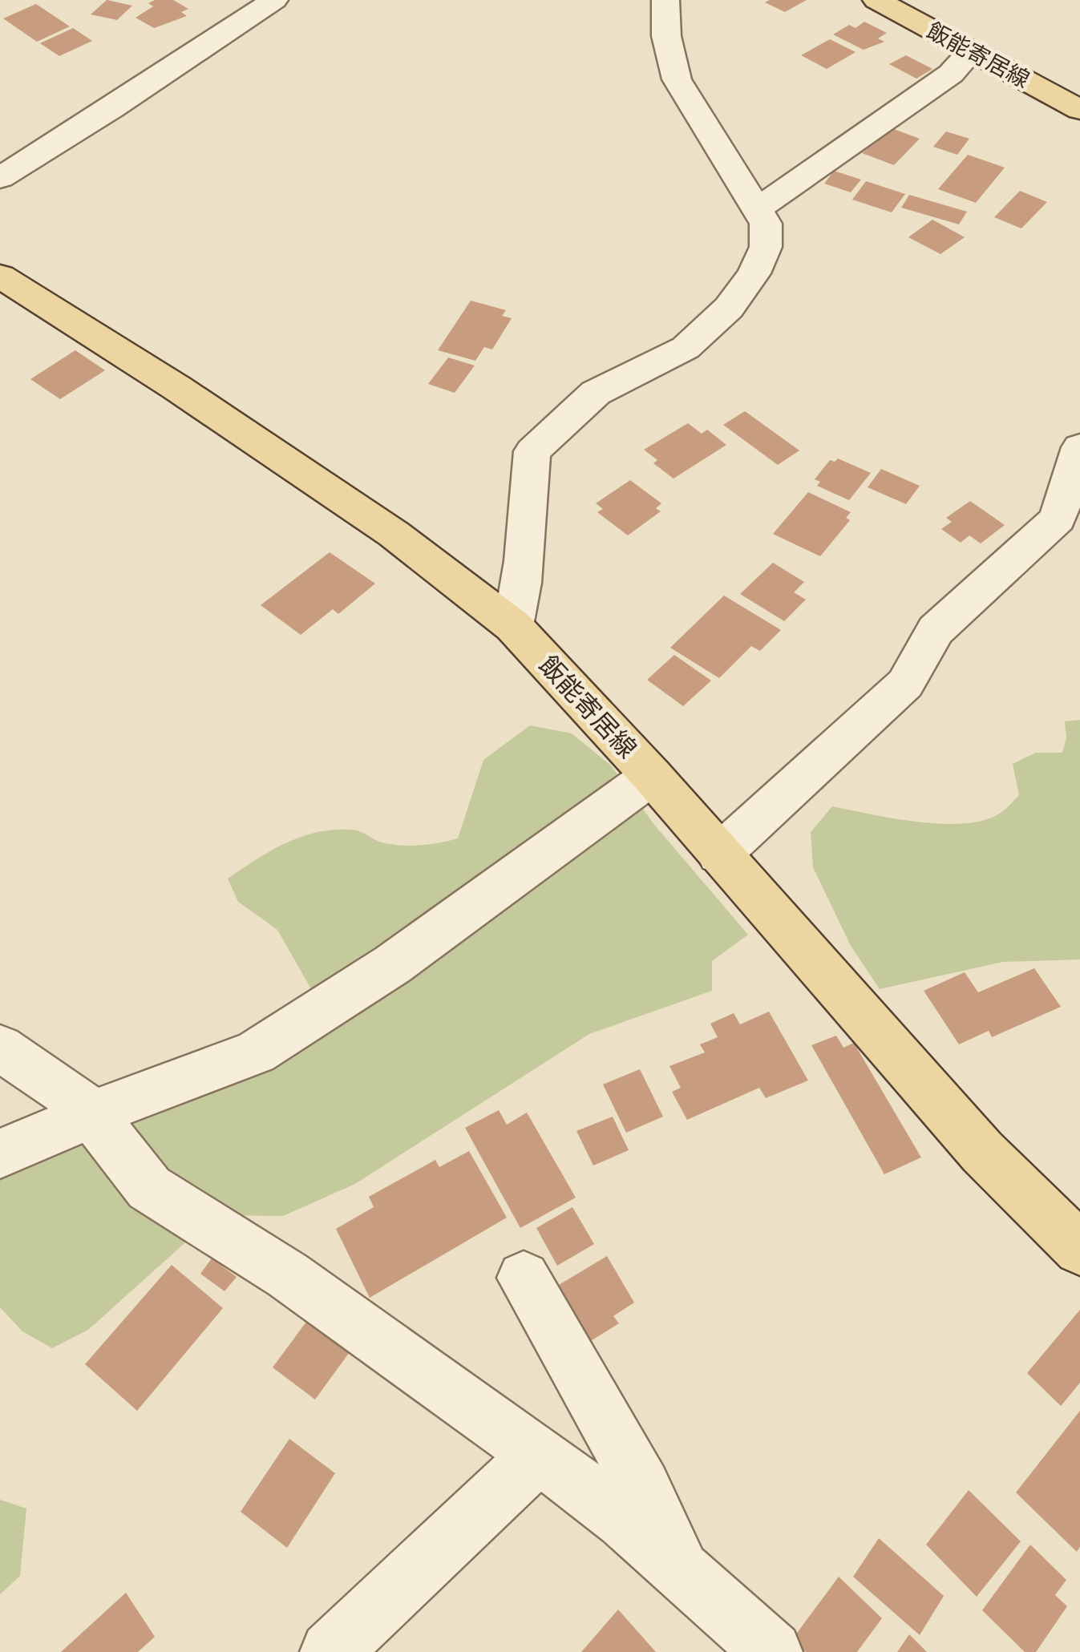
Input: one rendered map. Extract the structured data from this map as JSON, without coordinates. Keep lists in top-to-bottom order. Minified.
{"streets":{"main road":["飯能寄居線"]}}
